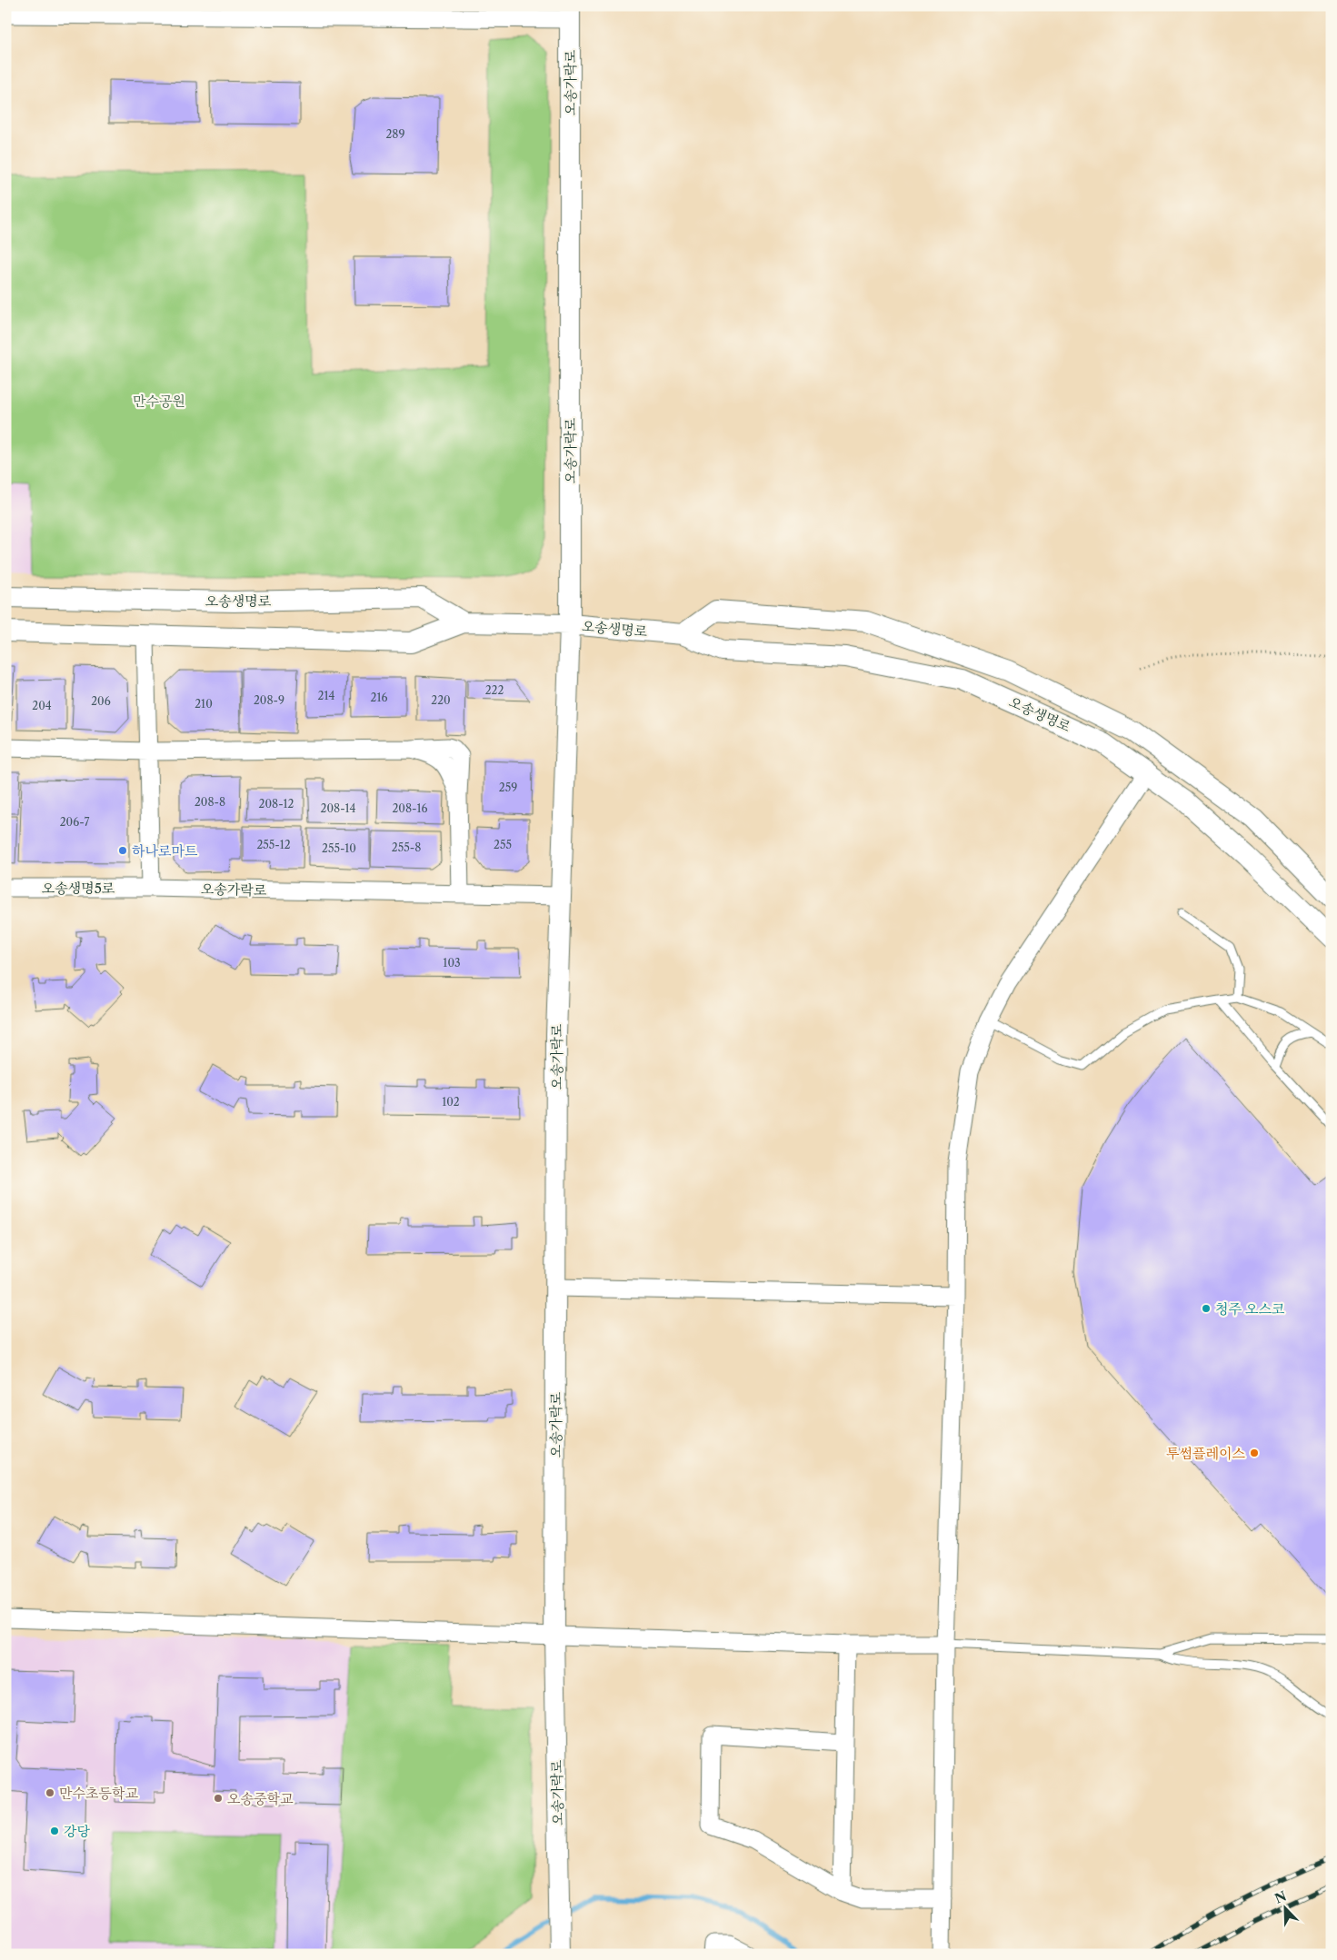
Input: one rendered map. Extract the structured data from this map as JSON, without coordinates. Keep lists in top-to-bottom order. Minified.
{"streets":{"street":["오송가락로","오송생명로","오송생명5로"]},"crossings":[["오송가락로","오송생명로"],["오송가락로","오송생명5로"]],"parks":["만수공원"],"places":["하나로마트","청주 오스코","투썸플레이스","만수초등학교","오송중학교","강당"],"house_numbers":["289","222","214","216","208-9","220","206","210","204","259","208-8","208-12","208-14","208-16","206-7","255-12","255","255-8","255-10","103","102"],"north":"top left"}
